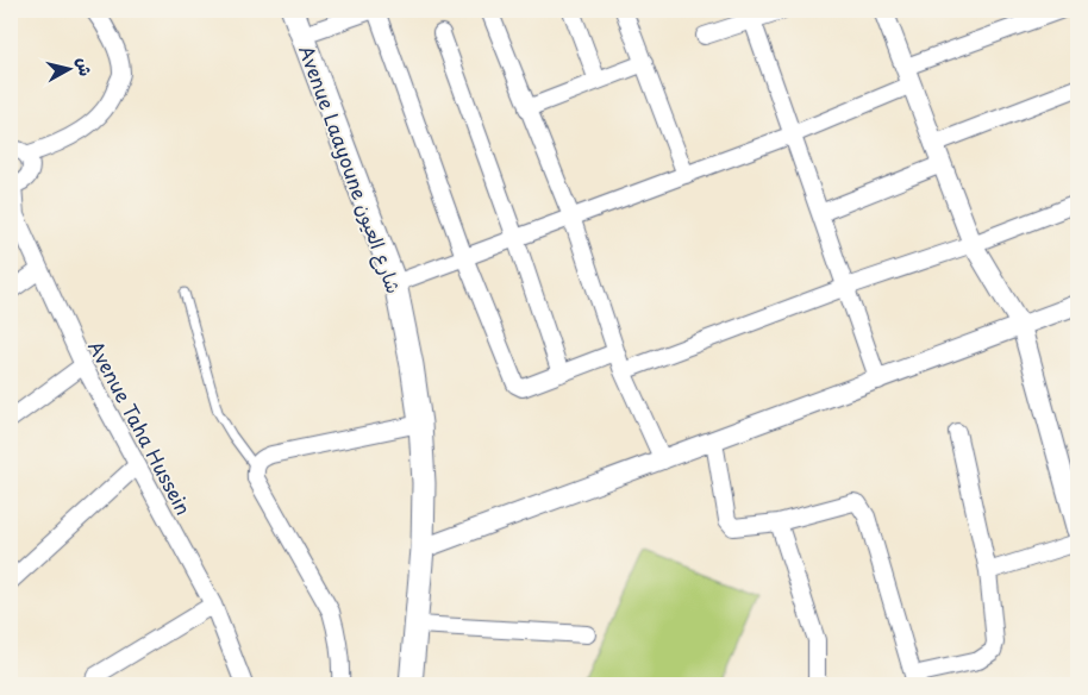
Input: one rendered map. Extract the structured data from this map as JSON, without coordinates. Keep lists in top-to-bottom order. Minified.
{"streets":{"main road":["Avenue Laayoune شارع العيون"],"street":["Avenue Taha Hussein"]},"north":"right"}
